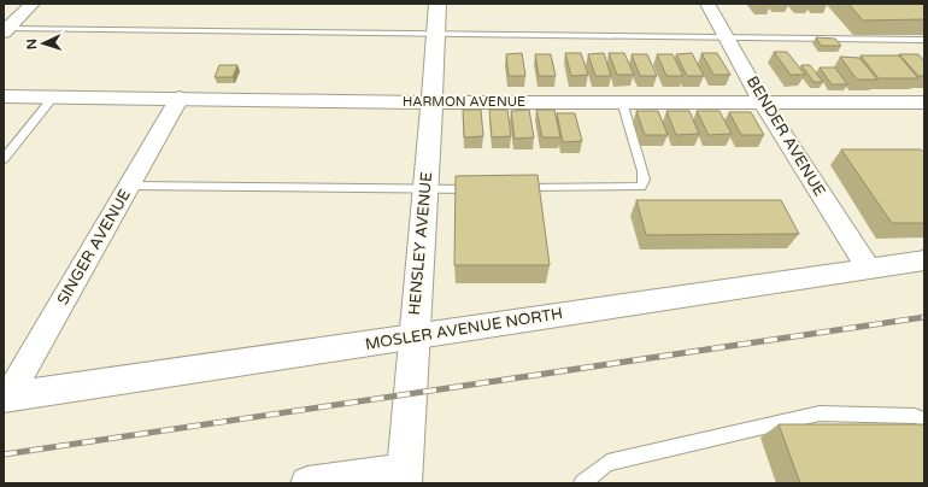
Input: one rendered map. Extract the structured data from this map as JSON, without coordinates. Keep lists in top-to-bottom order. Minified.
{"streets":{"street":["HARMON AVENUE","BENDER AVENUE","HENSLEY AVENUE","SINGER AVENUE","MOSLER AVENUE NORTH"]},"crossings":[["HARMON AVENUE","BENDER AVENUE"],["HARMON AVENUE","HENSLEY AVENUE"],["HARMON AVENUE","SINGER AVENUE"],["BENDER AVENUE","MOSLER AVENUE NORTH"],["HENSLEY AVENUE","MOSLER AVENUE NORTH"],["SINGER AVENUE","MOSLER AVENUE NORTH"]],"north":"left"}
